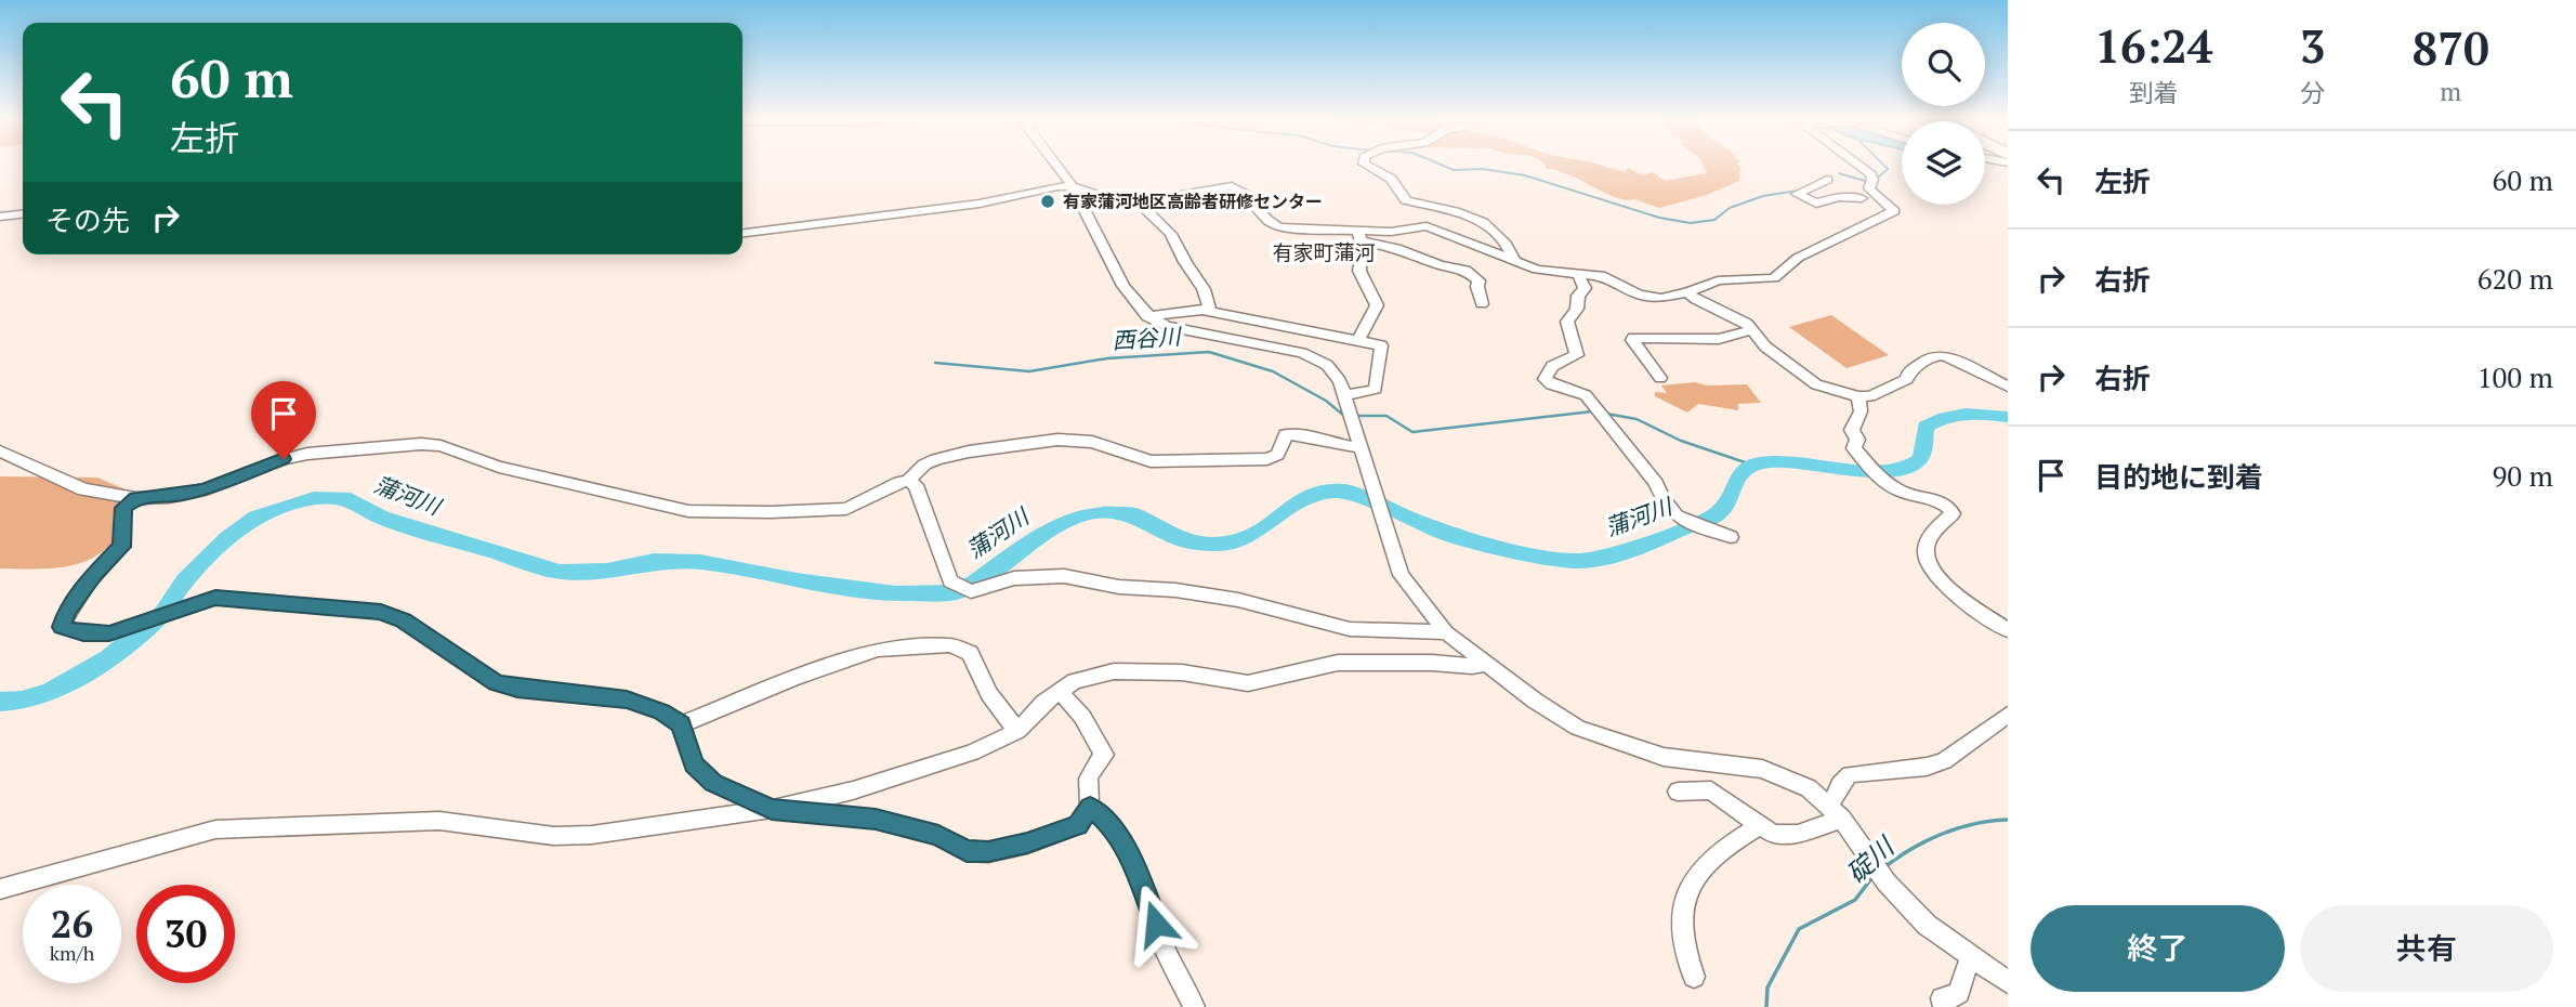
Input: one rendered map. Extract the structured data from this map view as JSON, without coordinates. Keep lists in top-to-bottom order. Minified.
{"districts":["有家町蒲河"],"water":["西谷川","蒲河川","碇川"],"places":["有家蒲河地区高齢者研修センター"],"page":{"eta":["16:24","到着","3","分","870","m"],"turn":["60 m","左折"],"list":[{"name":"左折","value":"60 m"},{"name":"右折","value":"620 m"},{"name":"右折","value":"100 m"},{"name":"目的地に到着","value":"90 m"}],"then":"その先","speed":"26 km/h","limit":"30","buttons":["終了","共有"]}}
